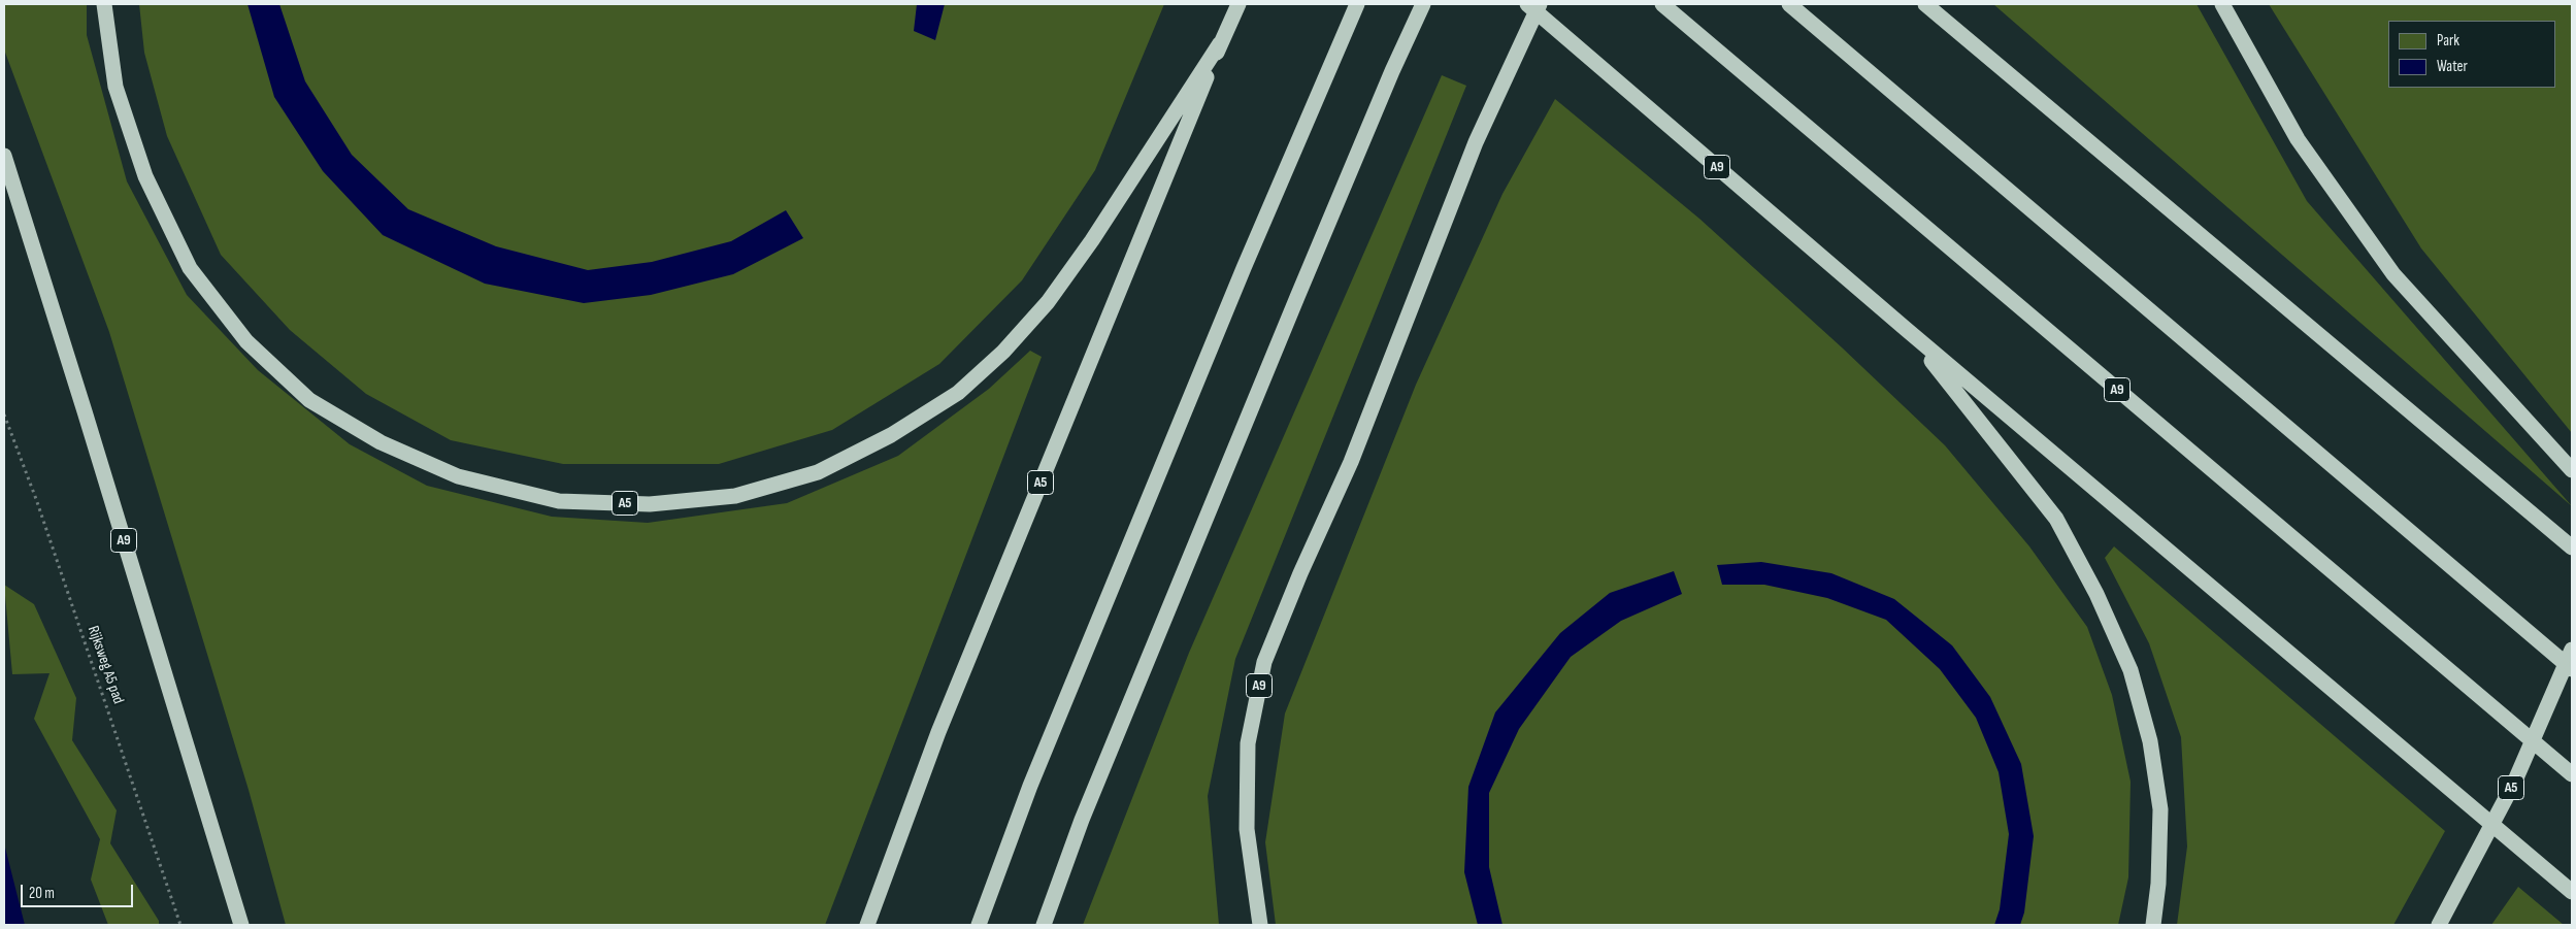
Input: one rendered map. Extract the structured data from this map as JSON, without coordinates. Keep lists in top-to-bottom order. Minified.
{"streets":{"highway":["A9","A5"],"path":["Rijksweg A5 pad"]},"legend":["Park","Water"],"scale_bar":"20 m"}
